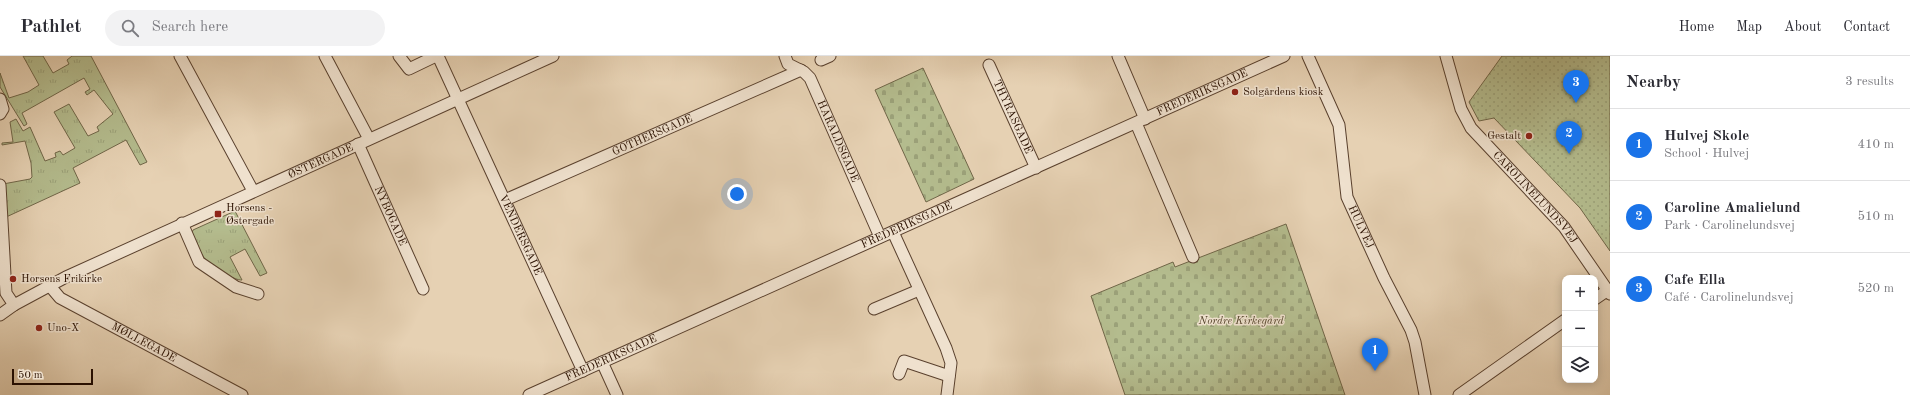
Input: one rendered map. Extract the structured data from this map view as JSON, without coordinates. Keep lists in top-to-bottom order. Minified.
{"streets":{"street":["FREDERIKSGADE","THYRASGADE","GOTHERSGADE","HARALDSGADE","ØSTERGADE","CAROLINELUNDSVEJ","NYBOGADE","HULVEJ","VENDERSGADE","MØLLEGADE"]},"crossings":[["FREDERIKSGADE","THYRASGADE"],["FREDERIKSGADE","HARALDSGADE"],["FREDERIKSGADE","VENDERSGADE"],["GOTHERSGADE","HARALDSGADE"],["GOTHERSGADE","VENDERSGADE"],["ØSTERGADE","NYBOGADE"],["ØSTERGADE","VENDERSGADE"],["ØSTERGADE","MØLLEGADE"]],"parks":["Nordre Kirkegård"],"places":{"other":["Solgårdens kiosk","Gestalt","Horsens Frikirke","Uno-X"],"transit":["Horsens - Østergade"]},"scale_bar":"50 m","page":{"header":"Pathlet","search":"Search here","nav":["Home","Map","About","Contact"],"heading":["Nearby","3 results"],"pins":["3","2","1"],"list":[{"mark":"1","name":"Hulvej Skole","note":"School · Hulvej","value":"410 m"},{"mark":"2","name":"Caroline Amalielund","note":"Park · Carolinelundsvej","value":"510 m"},{"mark":"3","name":"Cafe Ella","note":"Café · Carolinelundsvej","value":"520 m"}],"map_buttons":["+","−"],"scale":"50 m"}}
